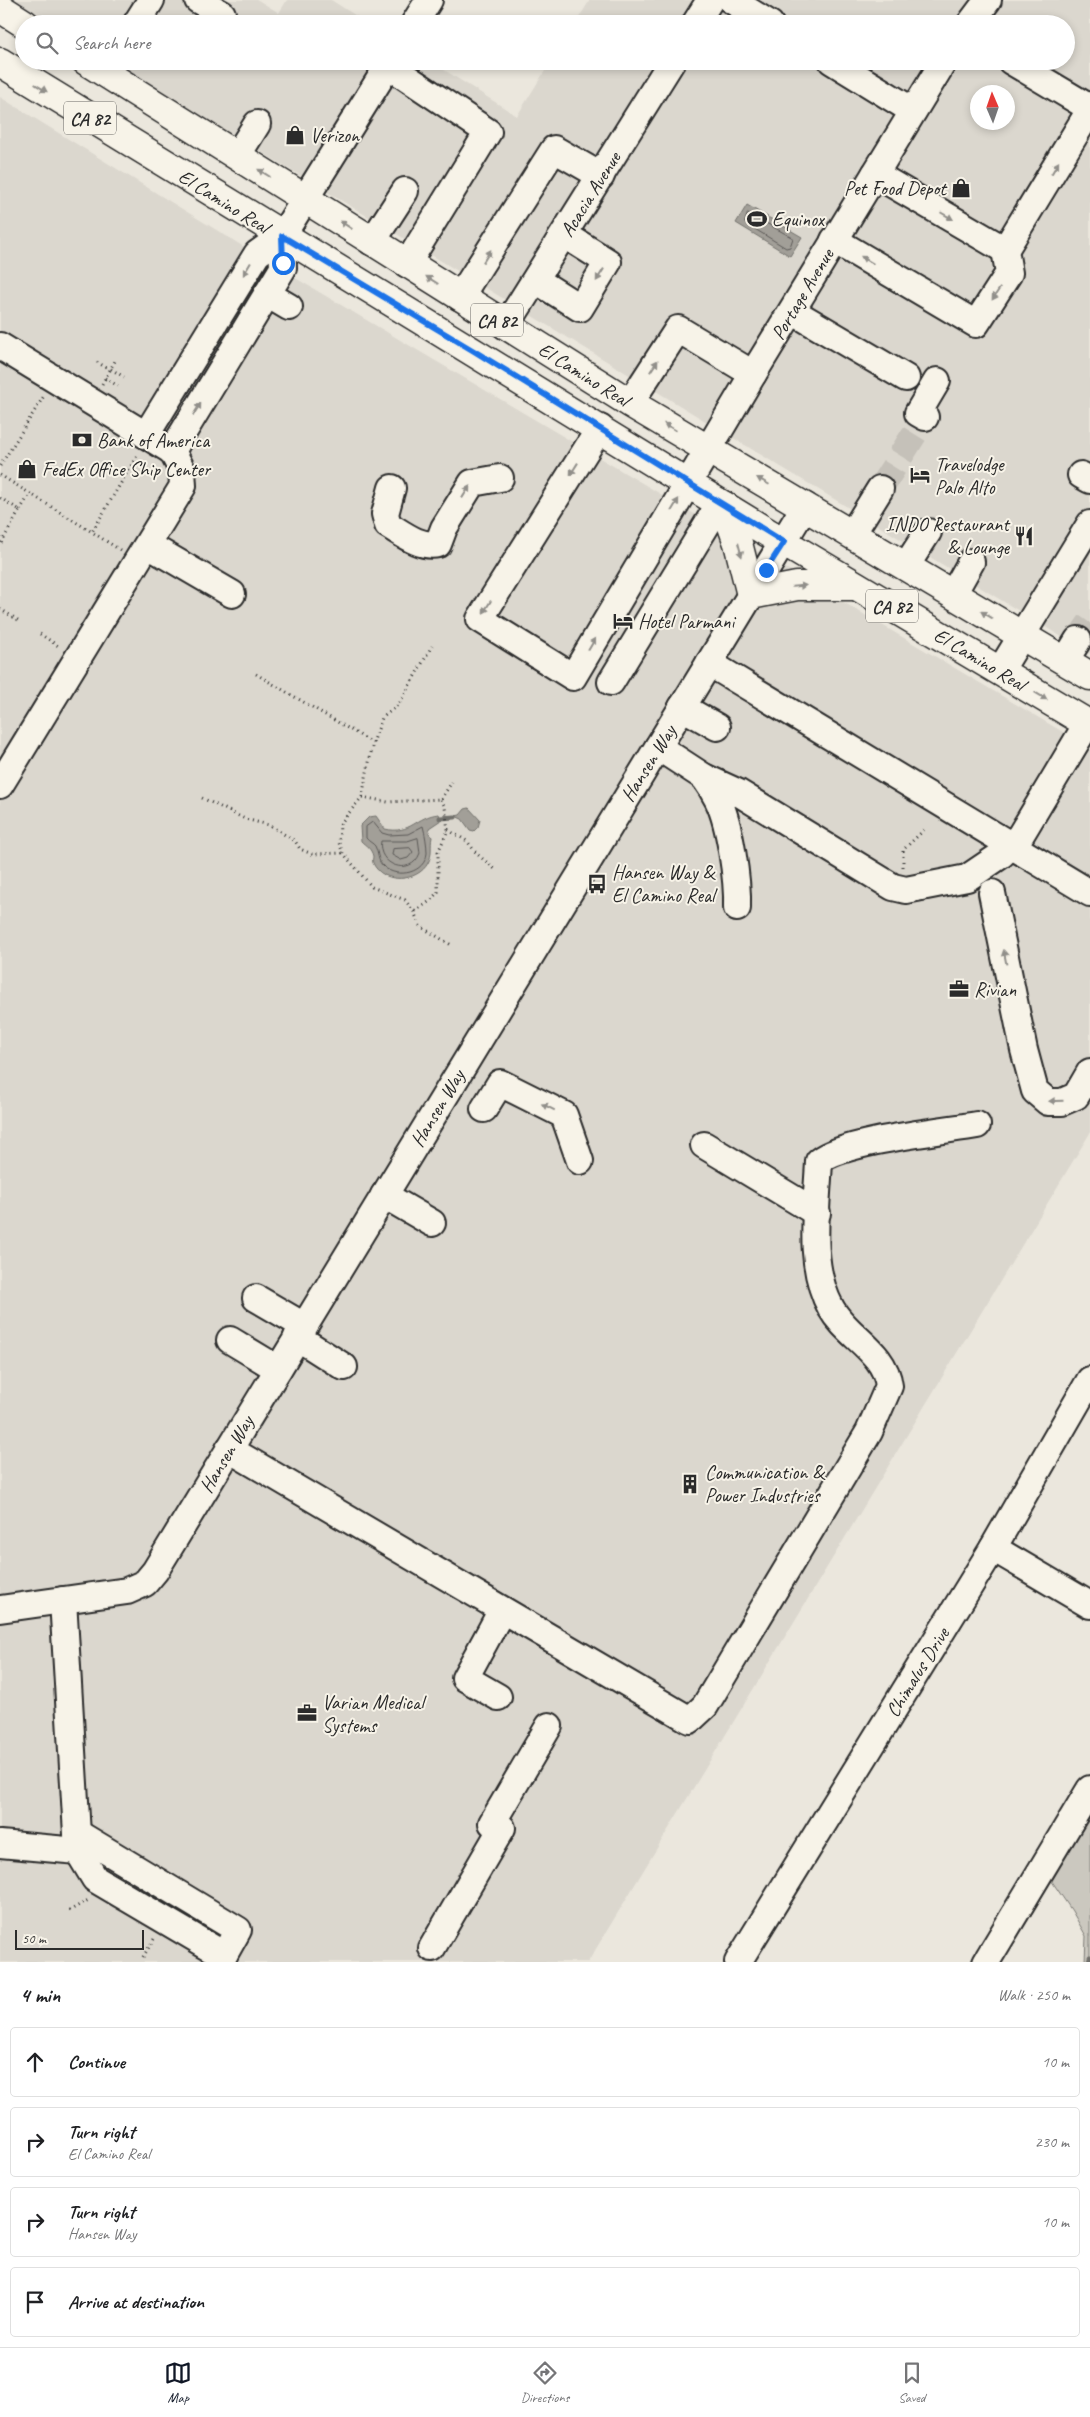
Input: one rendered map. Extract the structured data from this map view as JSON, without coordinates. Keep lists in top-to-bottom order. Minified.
{"streets":{"main road":["CA 82","El Camino Real"],"street":["Acacia Avenue","Portage Avenue","Hansen Way","Chimalus Drive"]},"crossings":[["Acacia Avenue","El Camino Real"],["El Camino Real","Portage Avenue"],["El Camino Real","Hansen Way"]],"places":{"shop":["Verizon","Pet Food Depot","FedEx Office Ship Center"],"sports":["Equinox"],"bank":["Bank of America"],"hotel":["Travelodge Palo Alto","Hotel Parmani"],"restaurant":["INDO Restaurant & Lounge"],"bus stop":["Hansen Way & El Camino Real"],"office":["Rivian","Varian Medical Systems"],"building":["Communication & Power Industries"]},"scale_bar":"50 m","north":"top","page":{"search":"Search here","scale":"50 m","heading":["4 min","Walk · 250 m"],"list":[["Continue","10 m"],["Turn right","El Camino Real","230 m"],["Turn right","Hansen Way","10 m"],"Arrive at destination"],"nav":["Map","Directions","Saved"]}}
